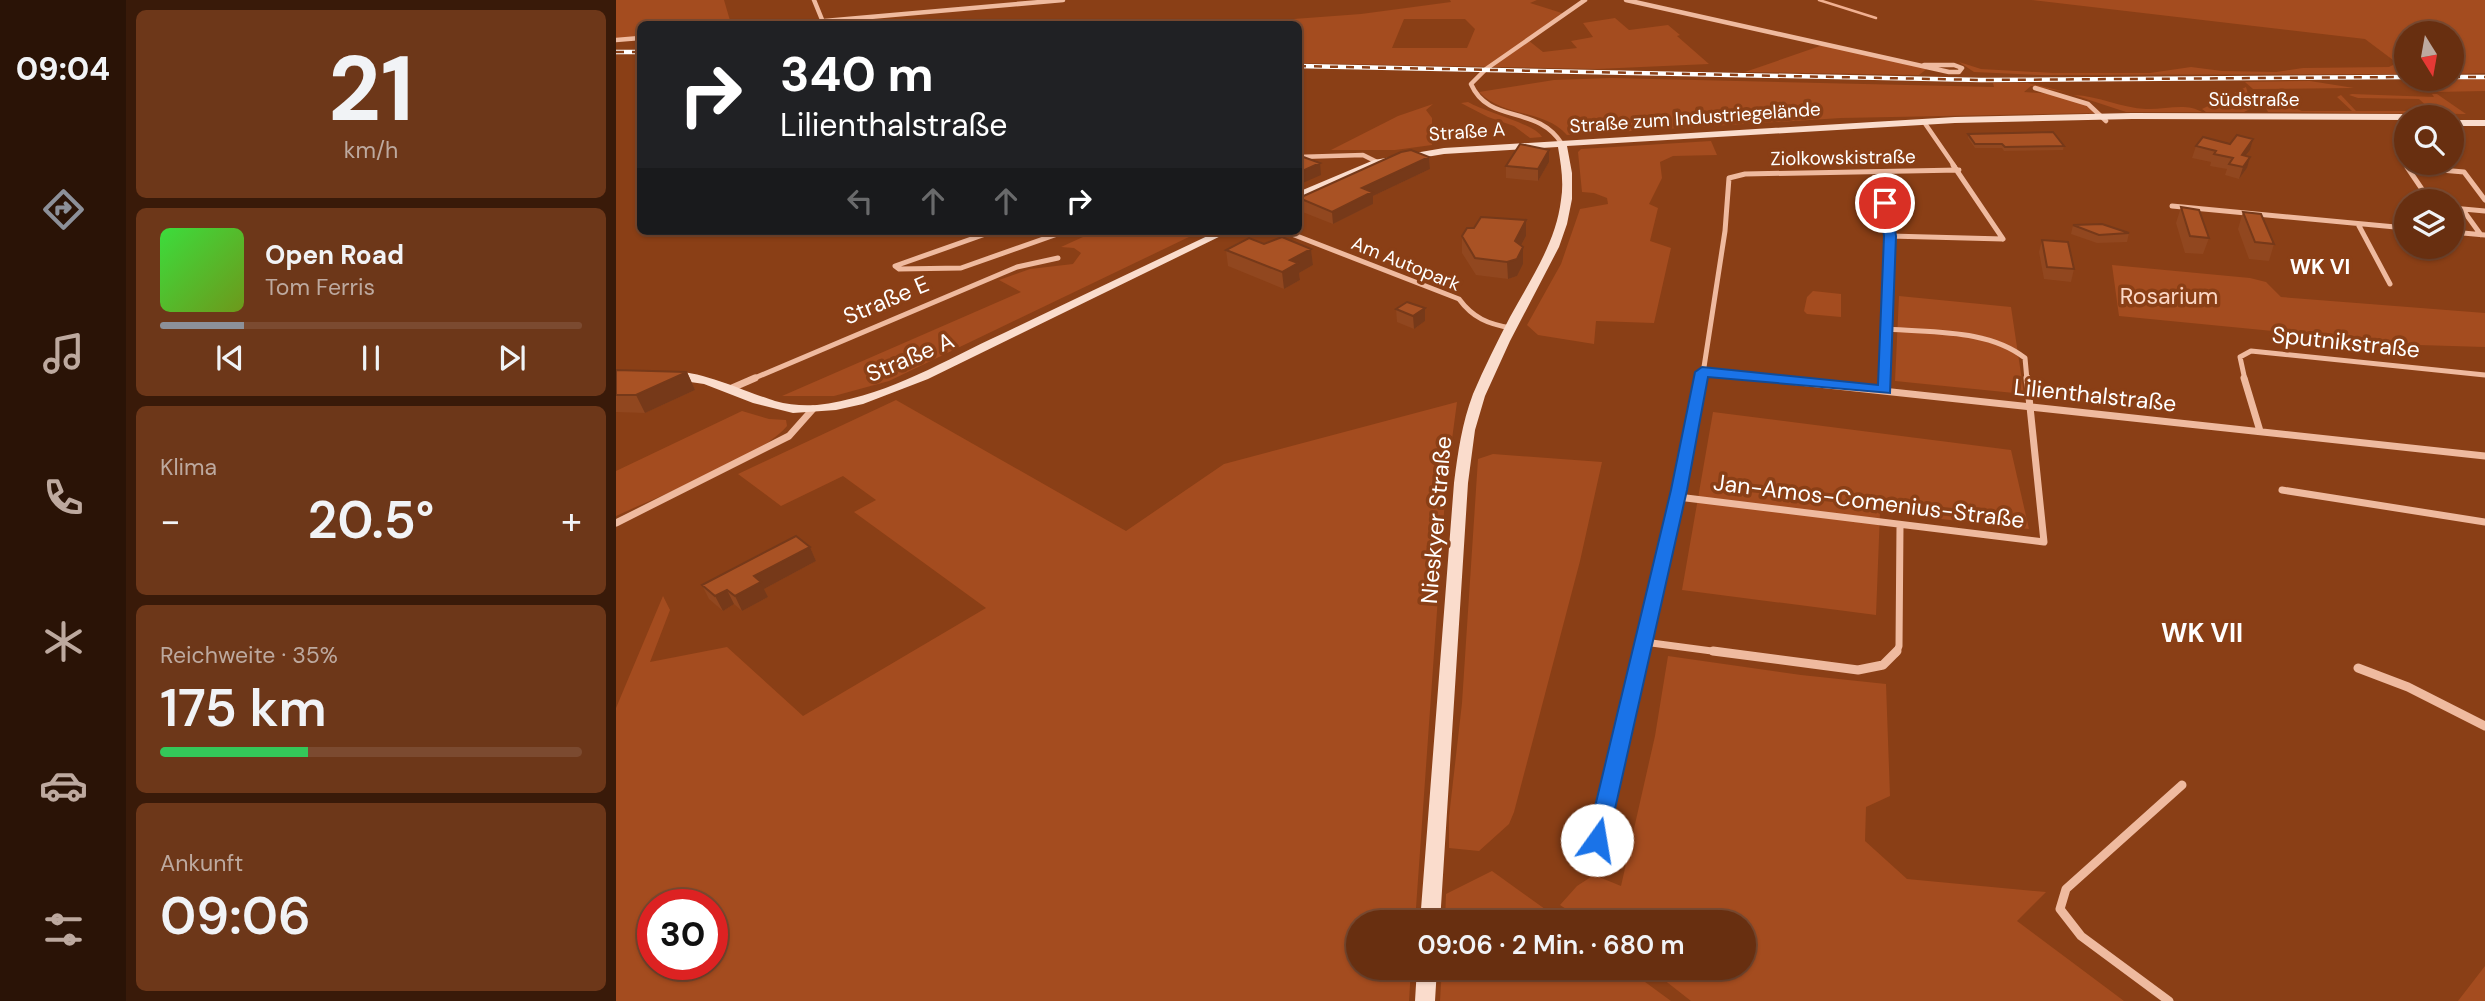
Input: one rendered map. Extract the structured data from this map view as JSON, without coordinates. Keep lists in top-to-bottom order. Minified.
{"streets":{"main road":["Südstraße","Straße zum Industriegelände","Straße A","Nieskyer Straße"],"street":["Ziolkowskistraße","Am Autopark","Straße E","Sputnikstraße","Lilienthalstraße","Jan-Amos-Comenius-Straße"]},"crossings":[["Südstraße","Straße zum Industriegelände"],["Straße zum Industriegelände","Straße A"],["Straße zum Industriegelände","Ziolkowskistraße"],["Straße zum Industriegelände","Nieskyer Straße"],["Straße A","Nieskyer Straße"],["Ziolkowskistraße","Lilienthalstraße"],["Am Autopark","Nieskyer Straße"],["Sputnikstraße","Lilienthalstraße"],["Lilienthalstraße","Jan-Amos-Comenius-Straße"]],"districts":["WK VI","WK VII"],"parks":["Rosarium"],"north":"bottom","page":{"tabs":"09:04","tile":[["21","km/h"],"Klima",["Reichweite · 35%","175 km"],["Ankunft","09:06"]],"turn":["340 m","Lilienthalstraße"],"song":["Open Road","Tom Ferris"],"heat":["−","20.5°","+"],"limit":"30","trip":"09:06 · 2 Min. · 680 m"}}
